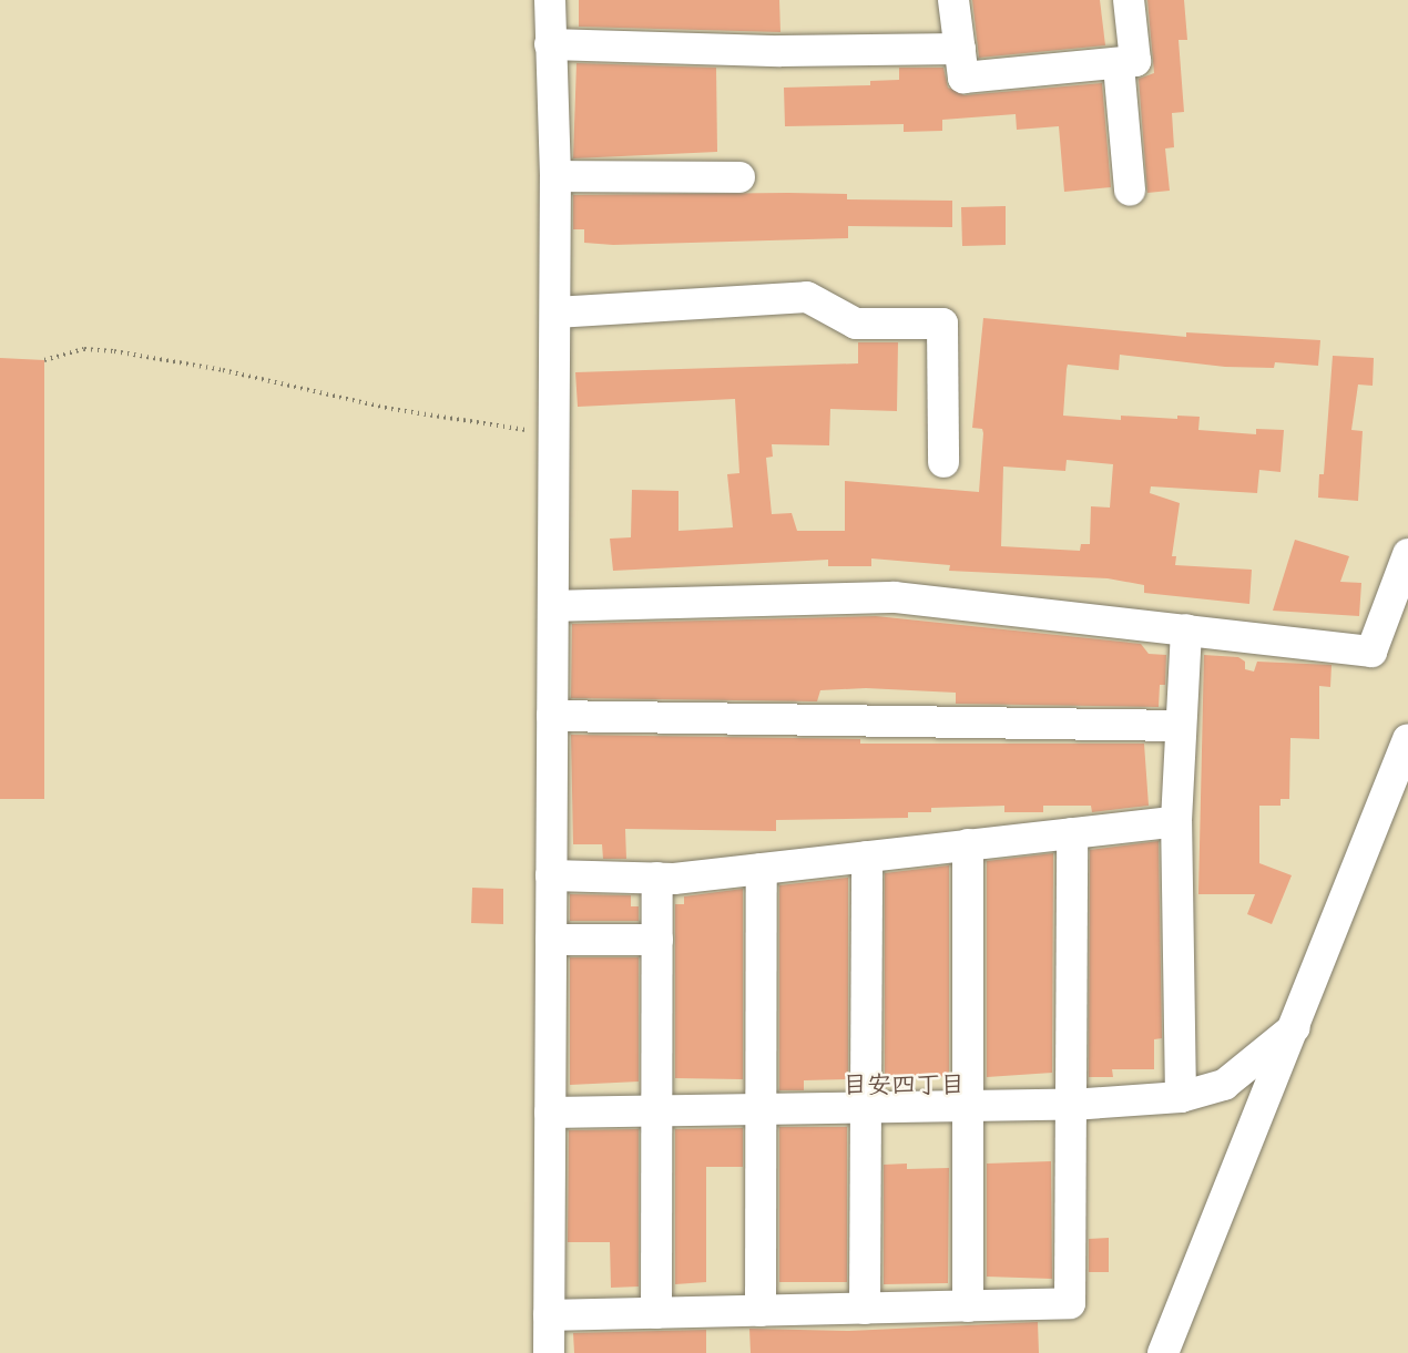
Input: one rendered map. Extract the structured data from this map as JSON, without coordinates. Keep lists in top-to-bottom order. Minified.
{"districts":["目安四丁目"]}
